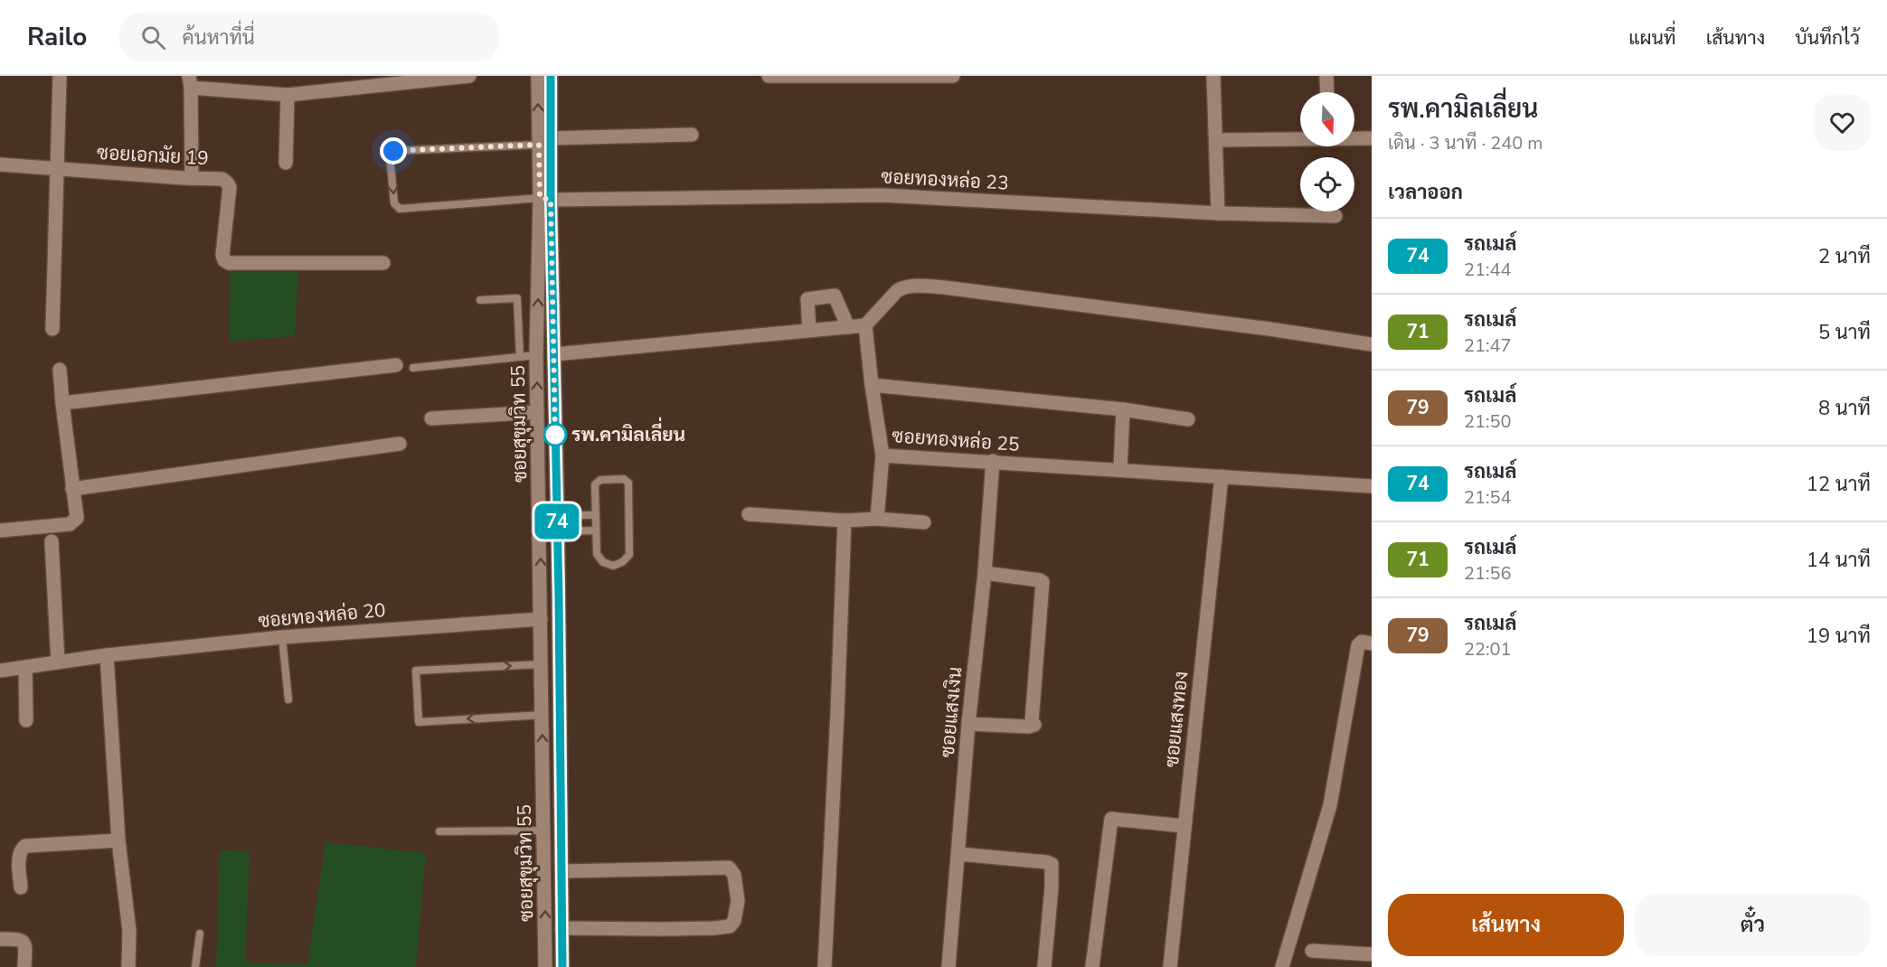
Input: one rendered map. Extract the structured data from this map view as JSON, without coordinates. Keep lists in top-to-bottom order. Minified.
{"streets":{"street":["ซอยเอกมัย 19","ซอยทองหล่อ 23","ซอยสุขุมวิท 55","ซอยทองหล่อ 25","ซอยทองหล่อ 20","ซอยแสงเงิน","ซอยแสงทอง"]},"crossings":[["ซอยทองหล่อ 23","ซอยสุขุมวิท 55"],["ซอยสุขุมวิท 55","ซอยทองหล่อ 20"],["ซอยทองหล่อ 25","ซอยแสงเงิน"],["ซอยทองหล่อ 25","ซอยแสงทอง"]],"places":["รพ.คามิลเลี่ยน"],"lines":["bus line 74"],"north":"bottom","page":{"header":"Railo","search":"ค้นหาที่นี่","nav":["แผนที่","เส้นทาง","บันทึกไว้"],"on_map":"74","heading":[["รพ.คามิลเลี่ยน","เดิน · 3 นาที · 240 m"],"เวลาออก"],"list":[{"mark":"74","name":"รถเมล์","note":"21:44","value":"2 นาที"},{"mark":"71","name":"รถเมล์","note":"21:47","value":"5 นาที"},{"mark":"79","name":"รถเมล์","note":"21:50","value":"8 นาที"},{"mark":"74","name":"รถเมล์","note":"21:54","value":"12 นาที"},{"mark":"71","name":"รถเมล์","note":"21:56","value":"14 นาที"},{"mark":"79","name":"รถเมล์","note":"22:01","value":"19 นาที"}],"buttons":["เส้นทาง","ตั๋ว"]}}
